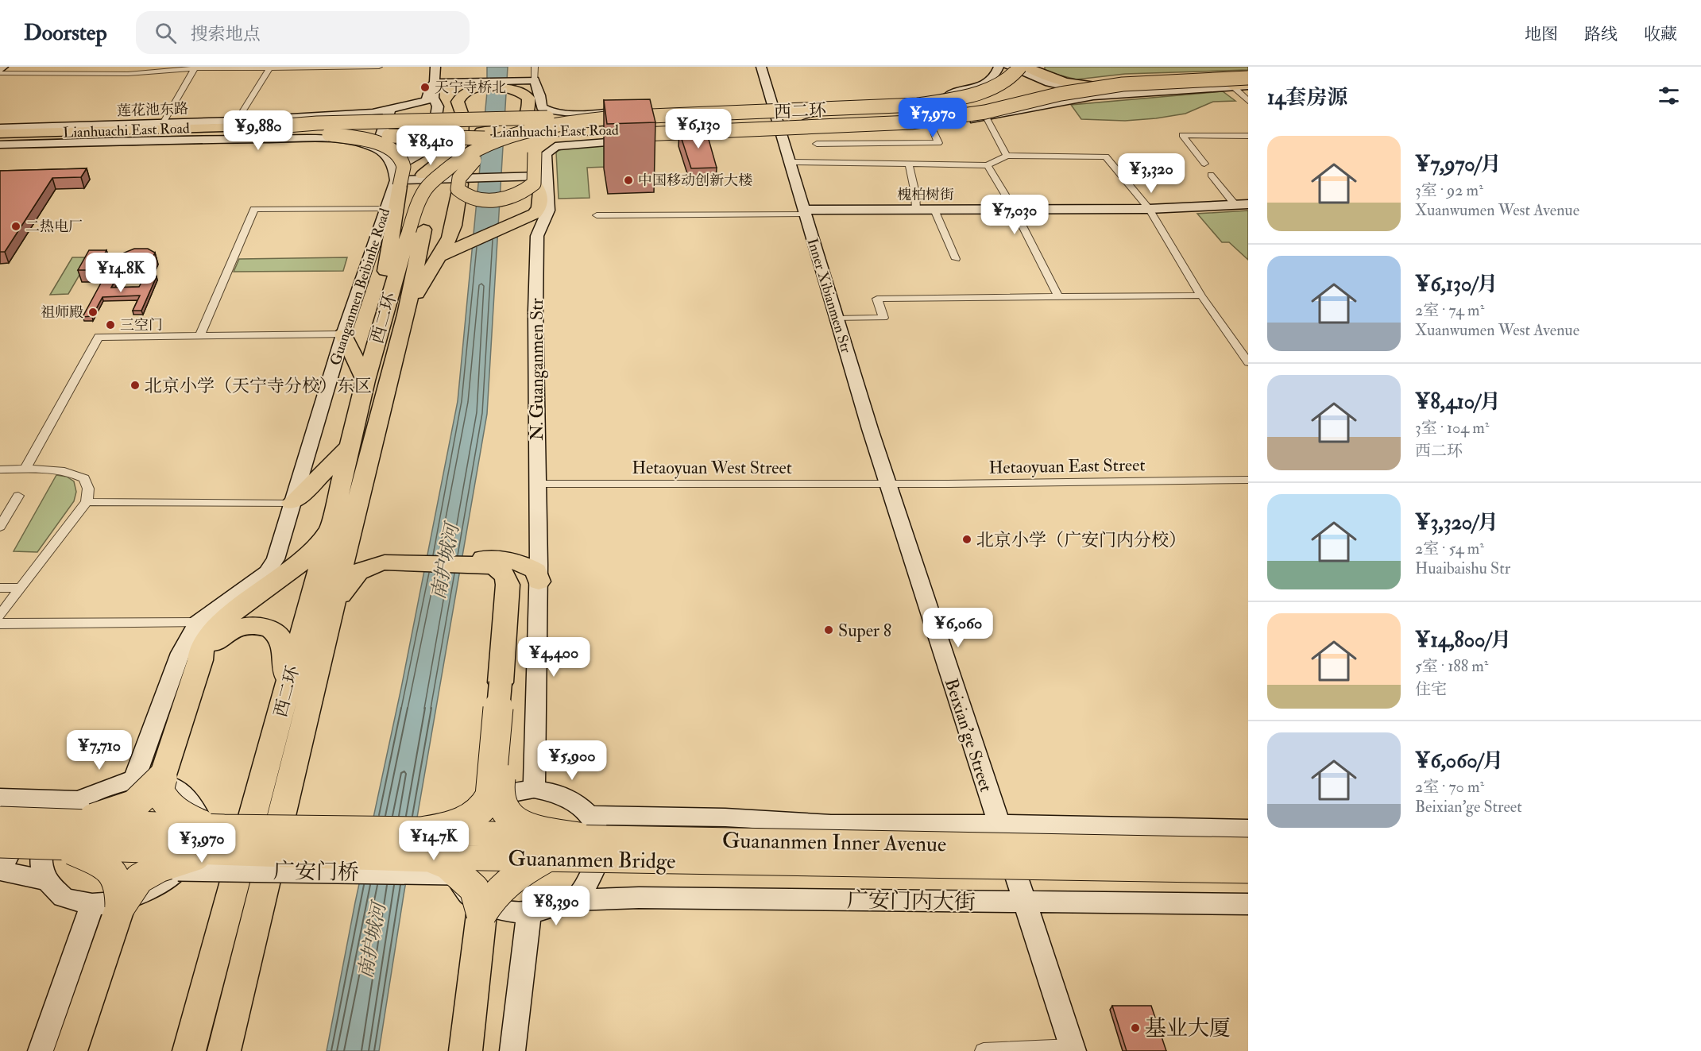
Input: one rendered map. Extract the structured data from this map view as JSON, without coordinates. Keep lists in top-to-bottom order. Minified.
{"streets":{"highway":["西二环","Lianhuachi East Road","Guananmen Bridge"],"main road":["Guananmen Inner Avenue"],"street":["莲花池东路","槐柏树街","Guanganmen Beibinhe Road","Inner Xibianmen Str","N. Guanganmen Str","Hetaoyuan East Street","Hetaoyuan West Street","Beixian'ge Street","广安门桥","广安门内大街"]},"crossings":[["槐柏树街","Inner Xibianmen Str"],["Inner Xibianmen Str","Hetaoyuan East Street"],["Inner Xibianmen Str","Hetaoyuan West Street"],["Inner Xibianmen Str","Beixian'ge Street"],["N. Guanganmen Str","Hetaoyuan West Street"],["Hetaoyuan East Street","Hetaoyuan West Street"],["Hetaoyuan East Street","Beixian'ge Street"],["Hetaoyuan West Street","Beixian'ge Street"],["Beixian'ge Street","广安门内大街"],["Guananmen Inner Avenue","Guananmen Bridge"]],"water":["南护城河"],"places":["天宁寺桥北","中国移动创新大楼","二热电厂","祖师殿","三空门","北京小学（天宁寺分校）东区","北京小学（广安门内分校）","Super 8","基业大厦"],"page":{"header":"Doorstep","search":"搜索地点","nav":["地图","路线","收藏"],"heading":"14套房源","price":["¥7,970","¥6,130","¥9,880","¥8,410","¥3,320","¥7,030","¥14.8K","¥6,060","¥4,400","¥7,710","¥5,900","¥14.7K","¥3,970","¥8,390"],"list":[{"name":"¥7,970/月","note":"3室 · 92 m² · Xuanwumen West Avenue"},{"name":"¥6,130/月","note":"2室 · 74 m² · Xuanwumen West Avenue"},{"name":"¥8,410/月","note":"3室 · 104 m² · 西二环"},{"name":"¥3,320/月","note":"2室 · 54 m² · Huaibaishu Str"},{"name":"¥14,800/月","note":"5室 · 188 m² · 住宅"},{"name":"¥6,060/月","note":"2室 · 70 m² · Beixian'ge Street"}]}}
